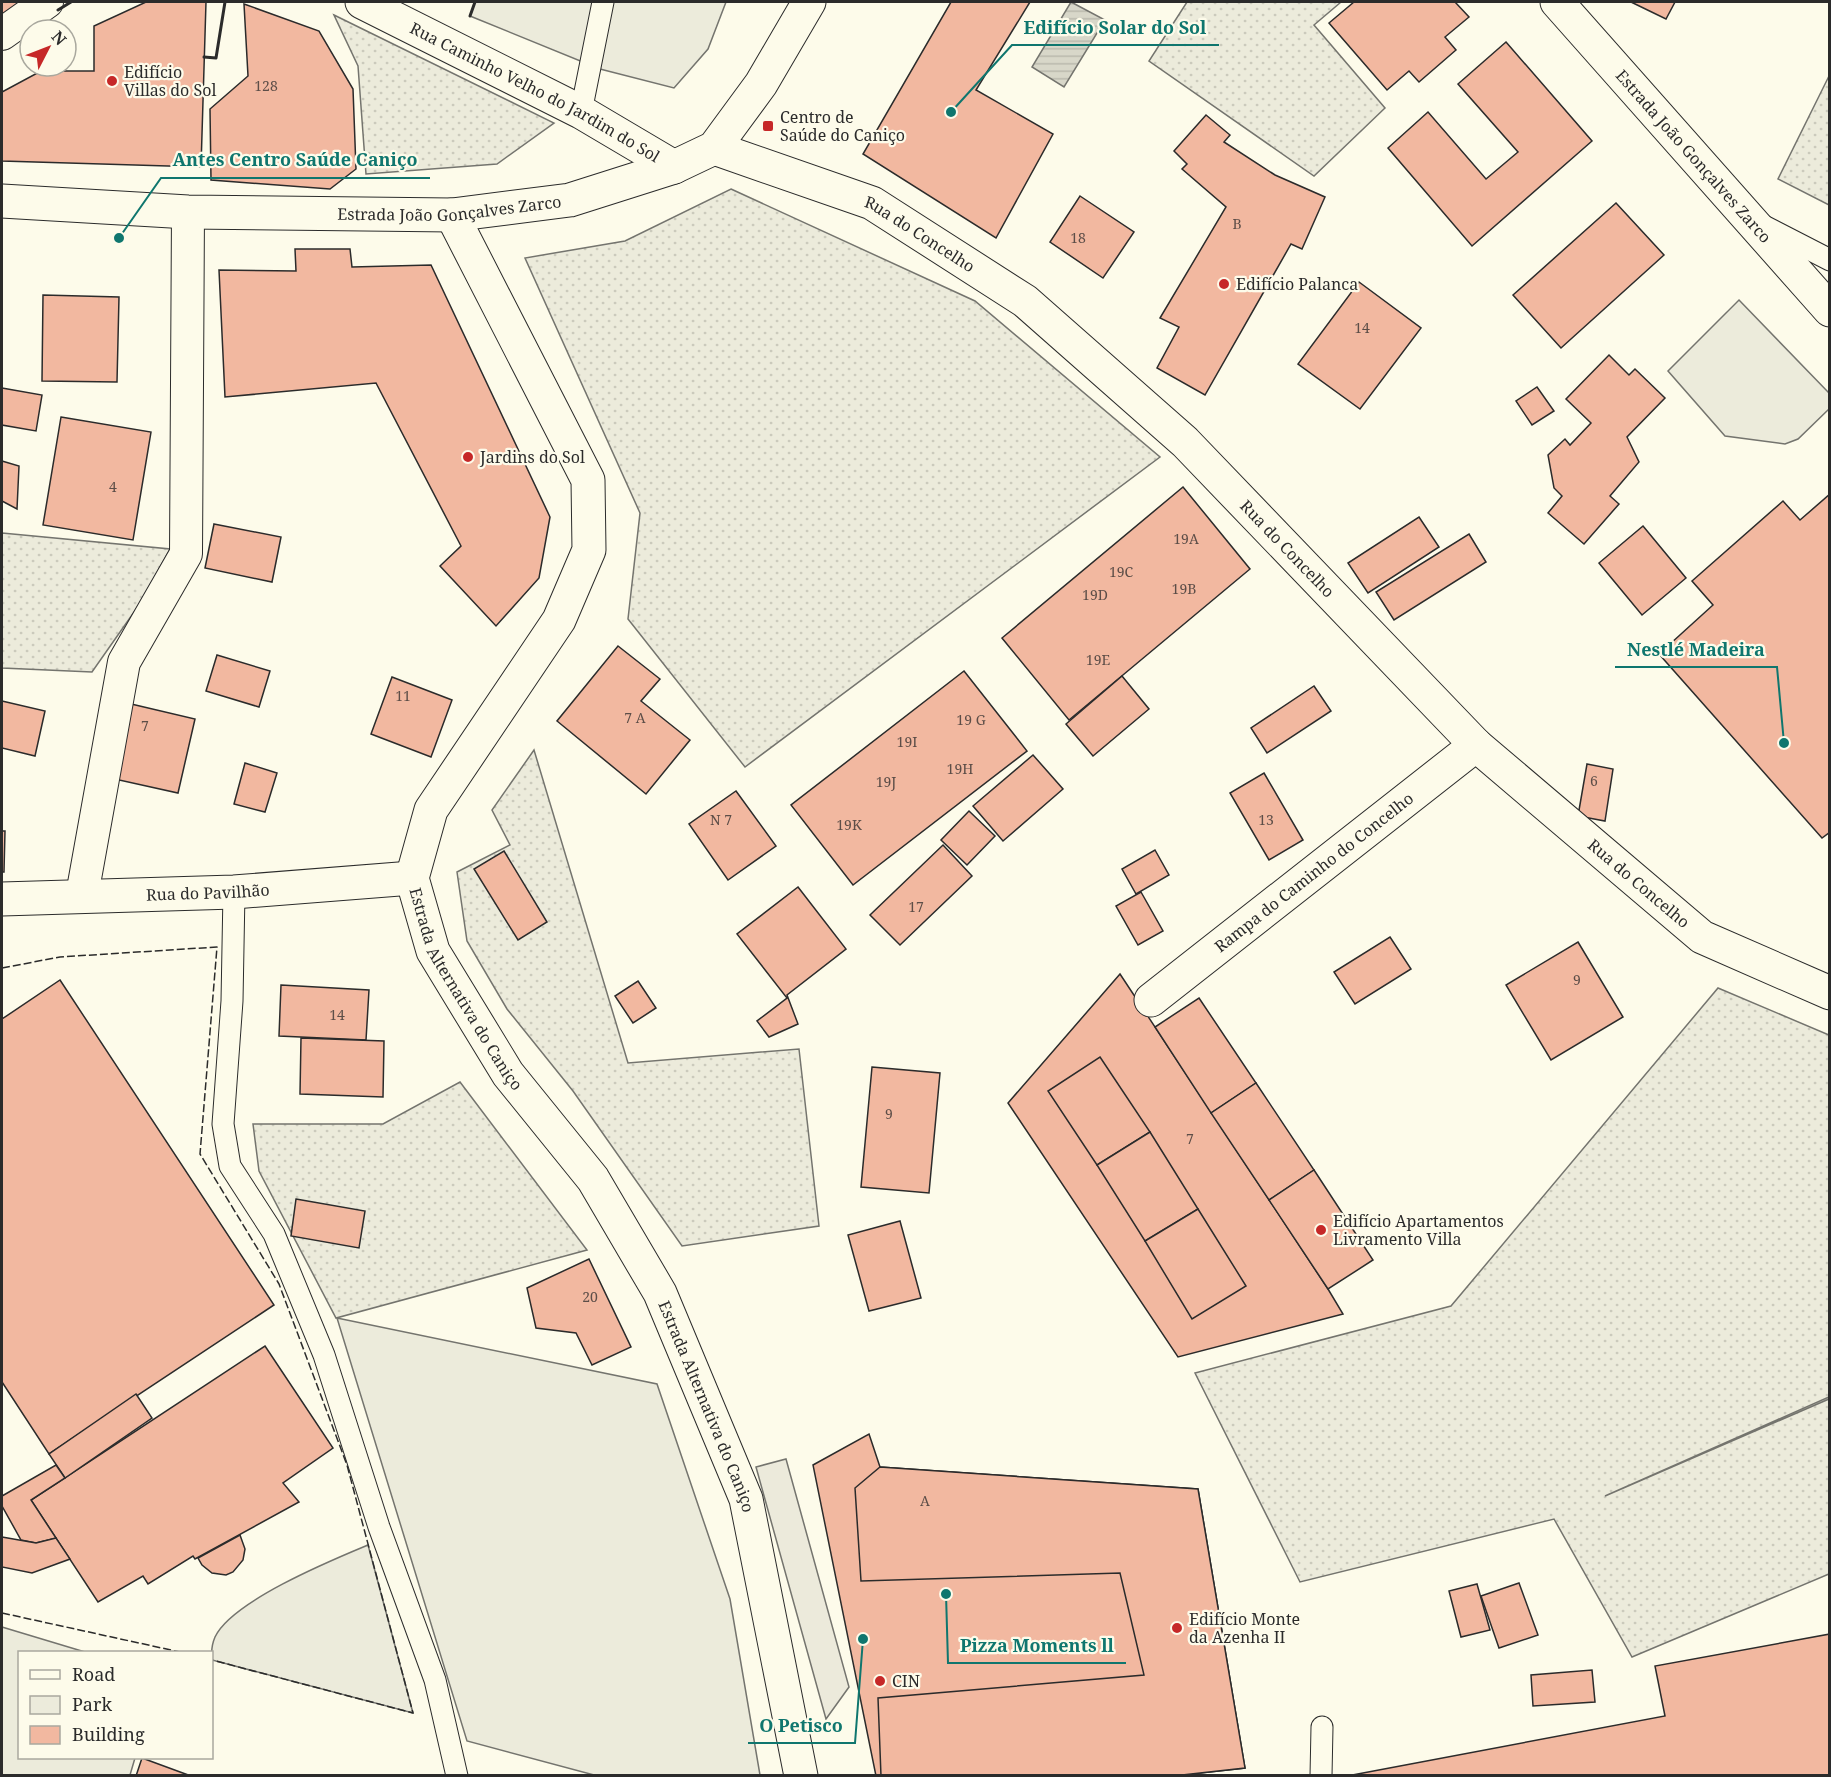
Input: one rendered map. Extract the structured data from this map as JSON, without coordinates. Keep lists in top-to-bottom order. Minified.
{"streets":{"street":["Rua Caminho Velho do Jardim do Sol","Estrada João Gonçalves Zarco","Rua do Concelho","Rampa do Caminho do Concelho","Rua do Pavilhão","Estrada Alternativa do Caniço"]},"crossings":[["Rua Caminho Velho do Jardim do Sol","Estrada João Gonçalves Zarco"],["Estrada João Gonçalves Zarco","Rua do Concelho"],["Estrada João Gonçalves Zarco","Estrada Alternativa do Caniço"],["Rua do Concelho","Rampa do Caminho do Concelho"],["Rua do Pavilhão","Estrada Alternativa do Caniço"]],"places":{"other":["Edifício Villas do Sol","Edifício Solar do Sol","Antes Centro Saúde Caniço","Edifício Palanca","Jardins do Sol","Nestlé Madeira","Edifício Apartamentos Livramento Villa","Pizza Moments ll","Edifício Monte da Azenha II","O Petisco","CIN"],"transit":["Centro de Saúde do Caniço"]},"house_numbers":["128","B","18","14","4","19A","19C","19B","19D","19E","11","7 A","19 G","7","19I","19H","6","19J","N 7","13","19K","17","9","14","9","7","20","A"],"legend":["Road","Park","Building"],"north":"top right"}
